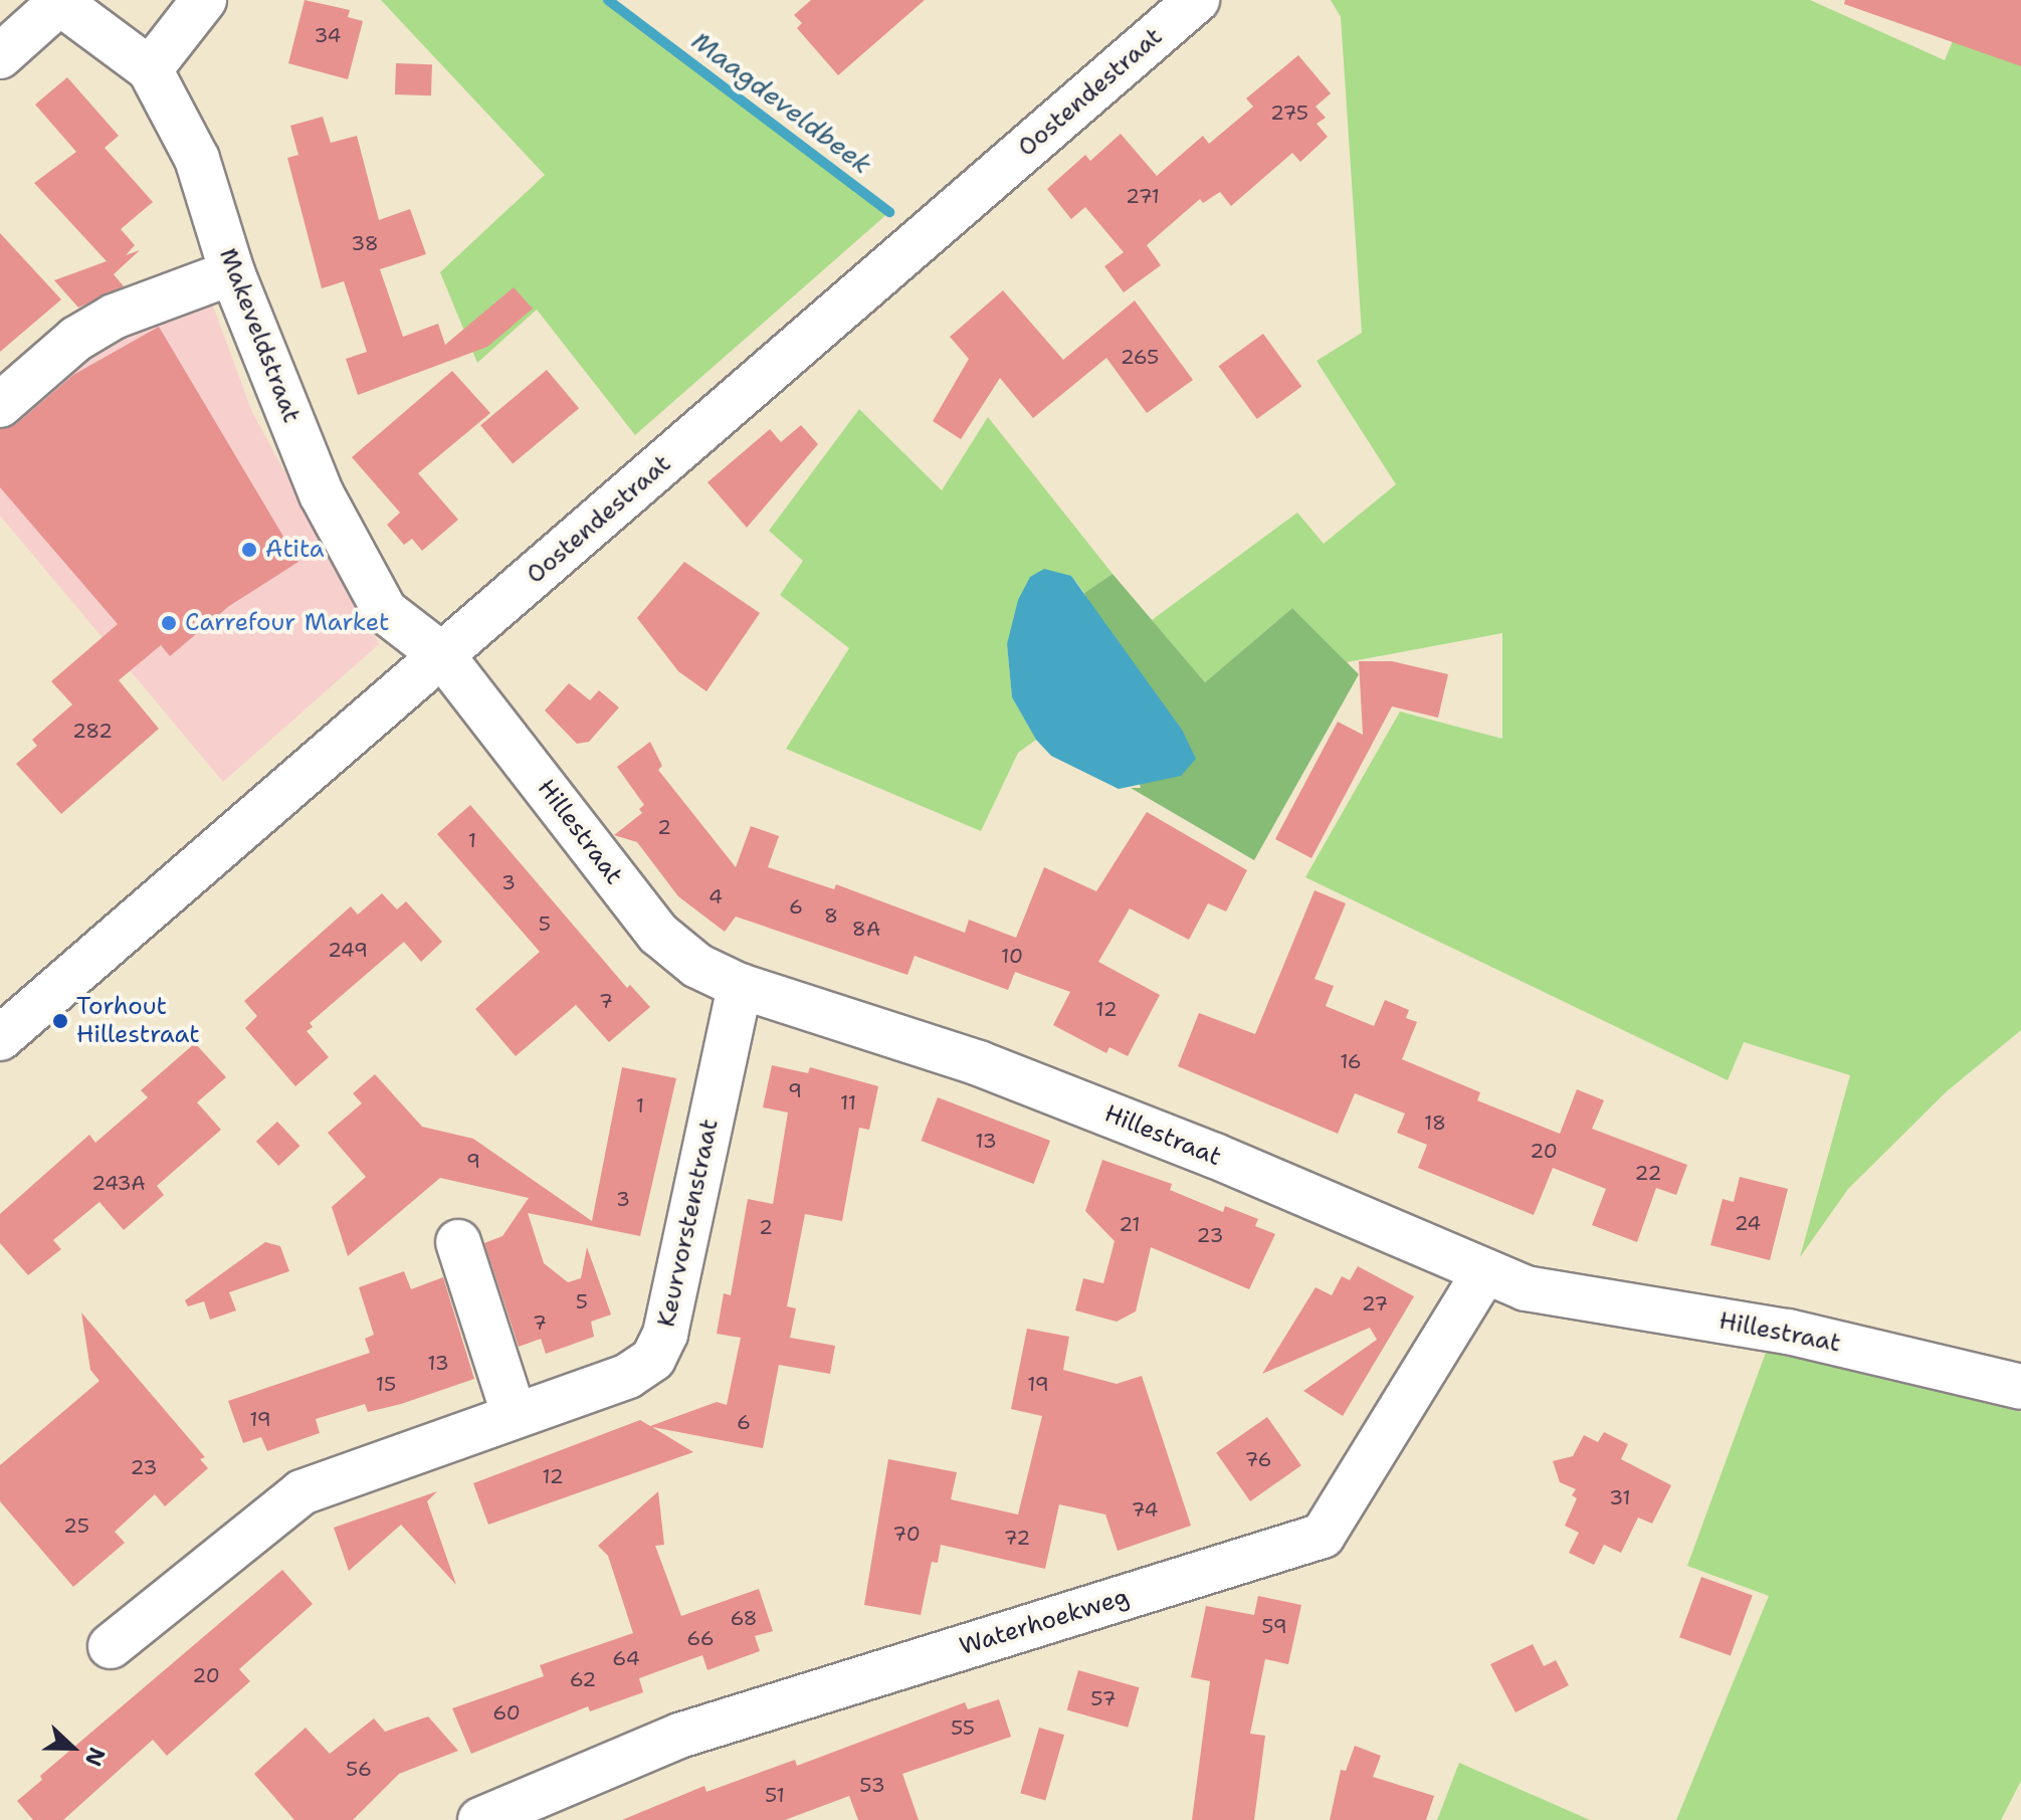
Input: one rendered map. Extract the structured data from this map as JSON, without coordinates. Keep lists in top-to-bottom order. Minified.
{"streets":{"street":["Oostendestraat","Makeveldstraat","Hillestraat","Keurvorstenstraat","Waterhoekweg"]},"crossings":[["Oostendestraat","Makeveldstraat"],["Oostendestraat","Hillestraat"],["Makeveldstraat","Hillestraat"],["Hillestraat","Keurvorstenstraat"],["Hillestraat","Waterhoekweg"]],"water":["Maagdeveldbeek"],"places":["Atita","Carrefour Market","Torhout Hillestraat"],"house_numbers":["34","275","271","38","265","282","2","1","3","4","6","8","5","8A","249","10","7","12","16","9","11","1","18","13","20","9","22","243A","3","24","21","2","23","5","27","7","13","15","19","19","6","76","23","12","31","74","25","70","72","68","59","66","64","20","62","57","60","55","56","53","51"],"north":"right"}
